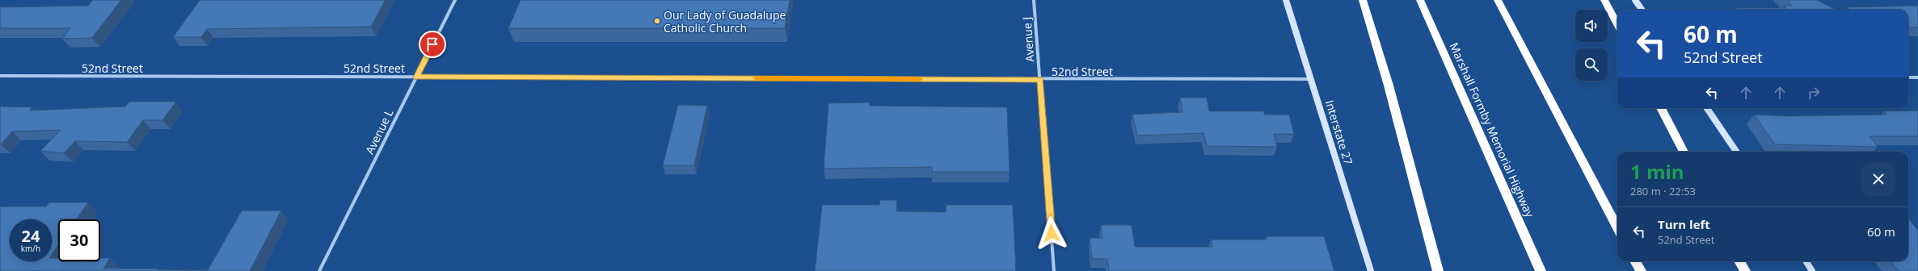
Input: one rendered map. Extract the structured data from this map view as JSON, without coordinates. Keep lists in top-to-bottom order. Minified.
{"streets":{"highway":["Marshall Formby Memorial Highway"],"main road":["Interstate 27"],"street":["Avenue J","52nd Street","Avenue L"]},"crossings":[["Avenue J","52nd Street"],["52nd Street","Avenue L"],["52nd Street","Interstate 27"]],"places":["Our Lady of Guadalupe Catholic Church"],"page":{"turn":["60 m","52nd Street"],"heading":["1 min","280 m · 22:53"],"list":[{"name":"Turn left","note":"52nd Street","value":"60 m"}],"speed":"24 km/h","limit":"30"}}
